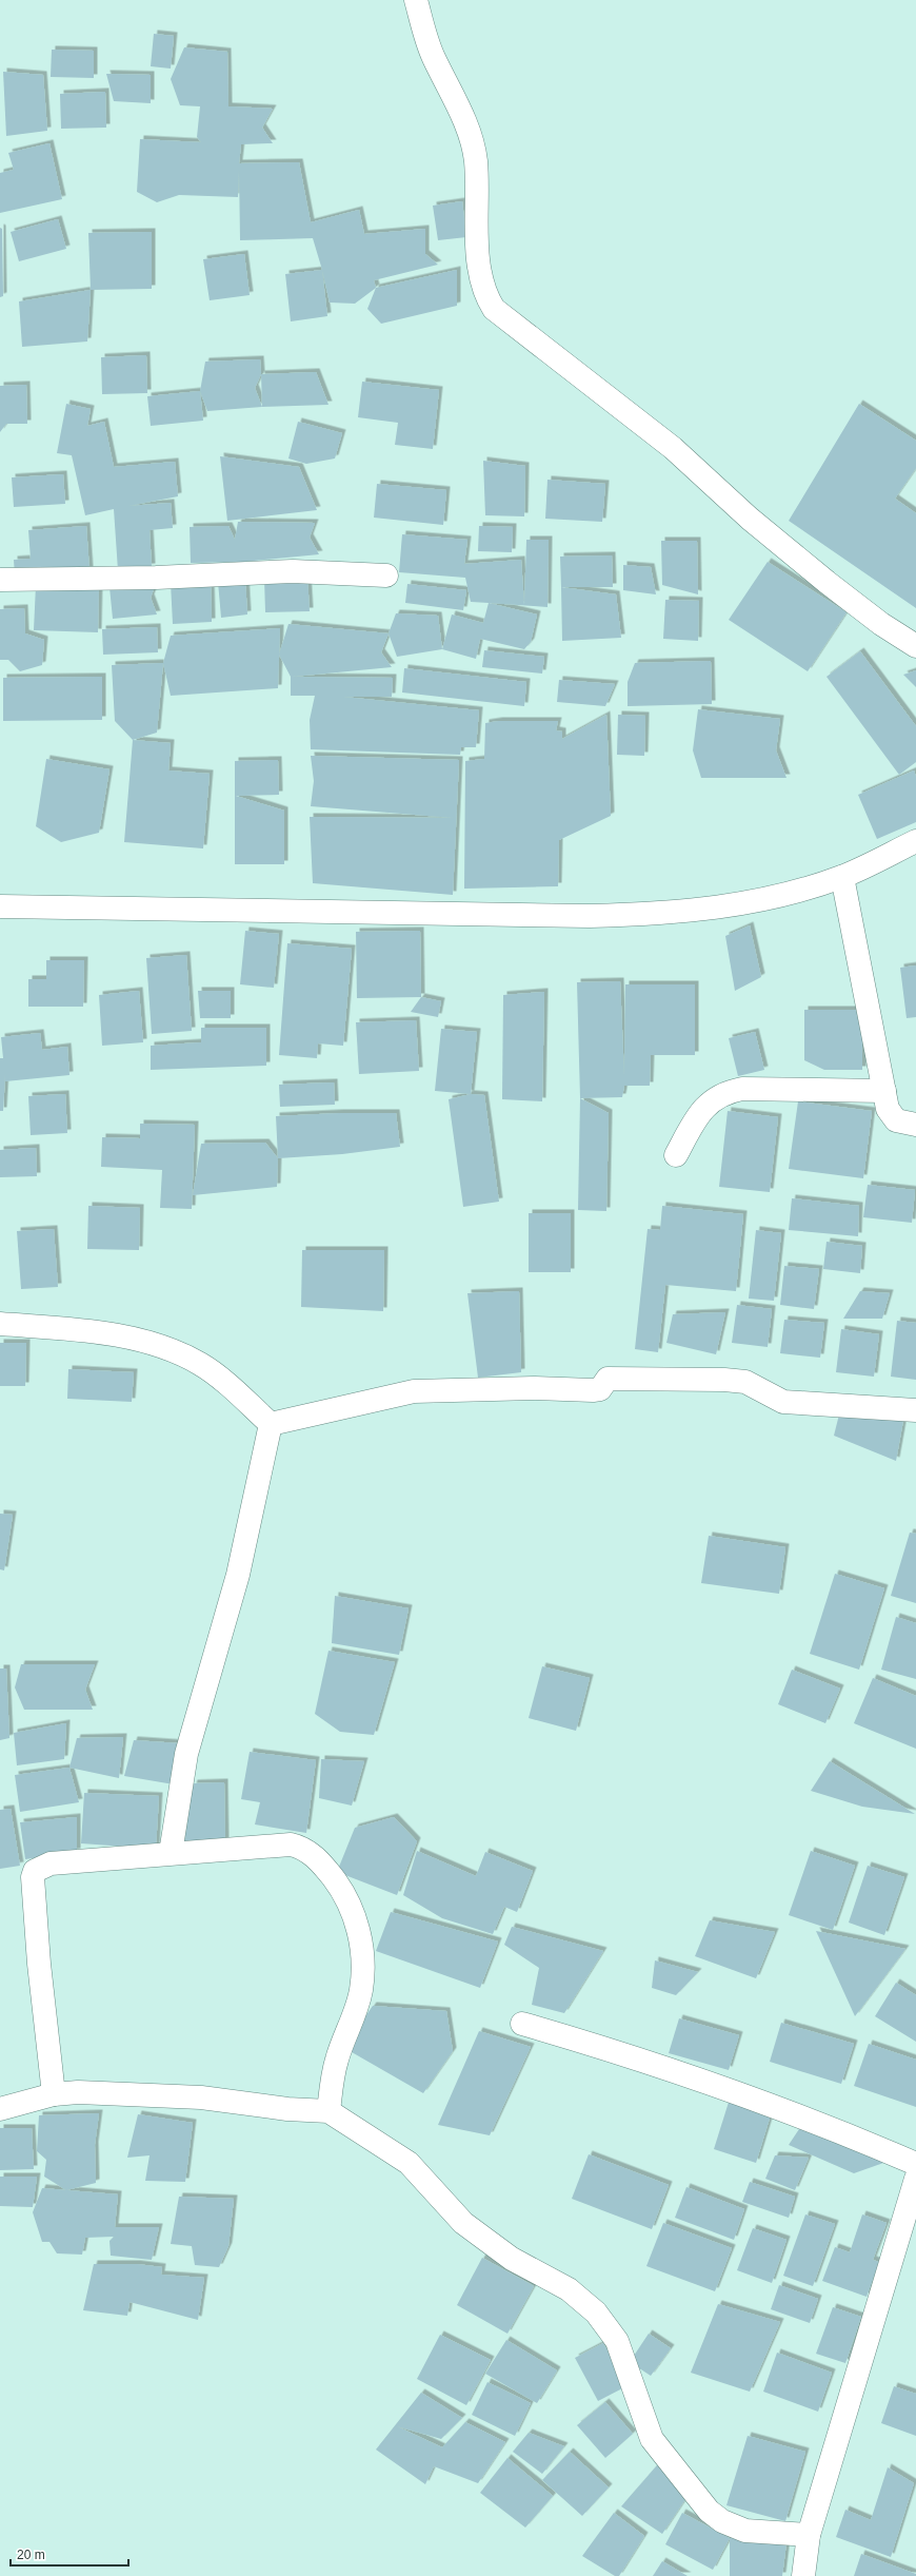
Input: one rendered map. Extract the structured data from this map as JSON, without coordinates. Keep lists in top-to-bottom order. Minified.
{"scale_bar":"20 m"}
